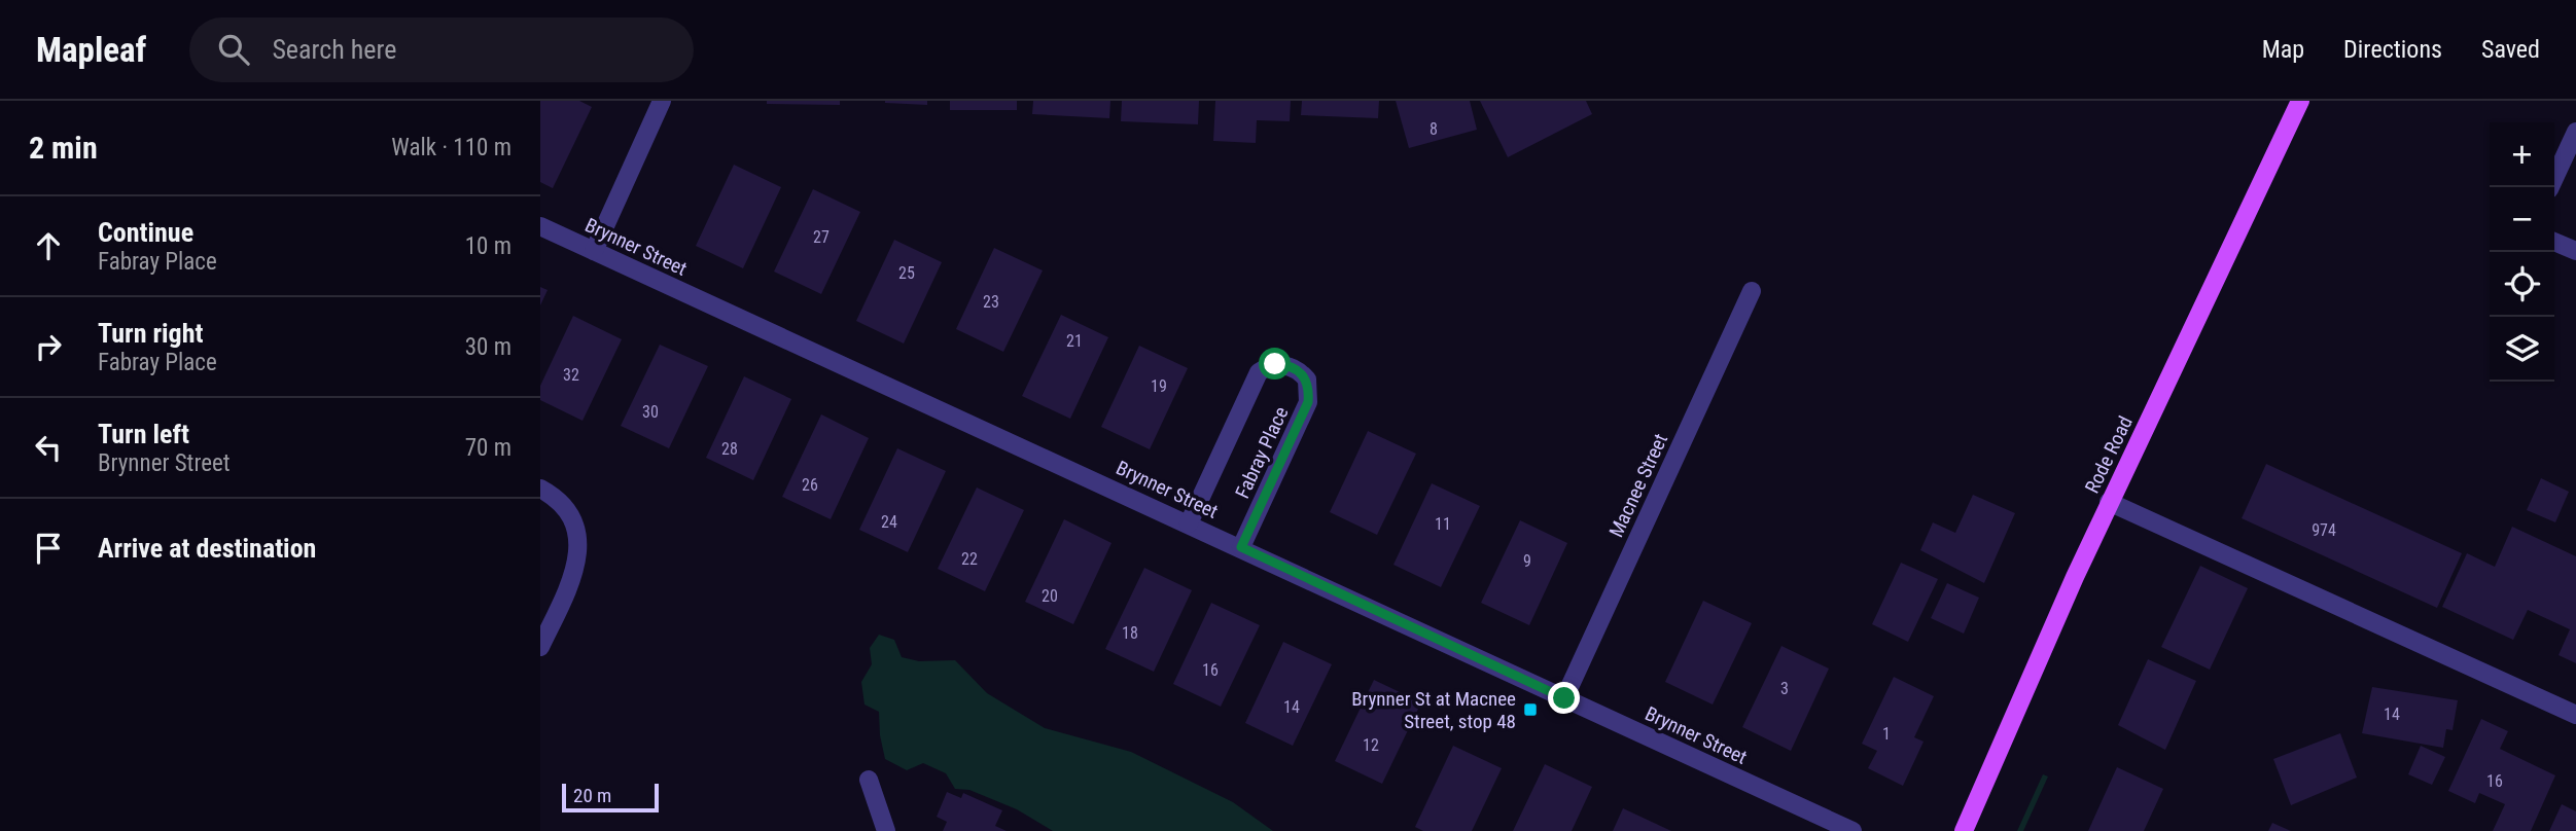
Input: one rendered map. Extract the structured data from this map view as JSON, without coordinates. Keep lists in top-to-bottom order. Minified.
{"streets":{"main road":["Rode Road"],"street":["Brynner Street","Fabray Place","Macnee Street"]},"crossings":[["Brynner Street","Fabray Place"],["Brynner Street","Macnee Street"]],"places":{"transit":["Brynner St at Macnee Street, stop 48"]},"house_numbers":["8","27","25","23","21","32","19","30","28","26","24","11","974","22","9","20","18","16","3","14","14","1","12","16"],"scale_bar":"20 m","page":{"header":"Mapleaf","search":"Search here","nav":["Map","Directions","Saved"],"heading":["2 min","Walk · 110 m"],"map_buttons":["+","−"],"list":[["Continue","Fabray Place","10 m"],["Turn right","Fabray Place","30 m"],["Turn left","Brynner Street","70 m"],"Arrive at destination"],"scale":"20 m"}}
